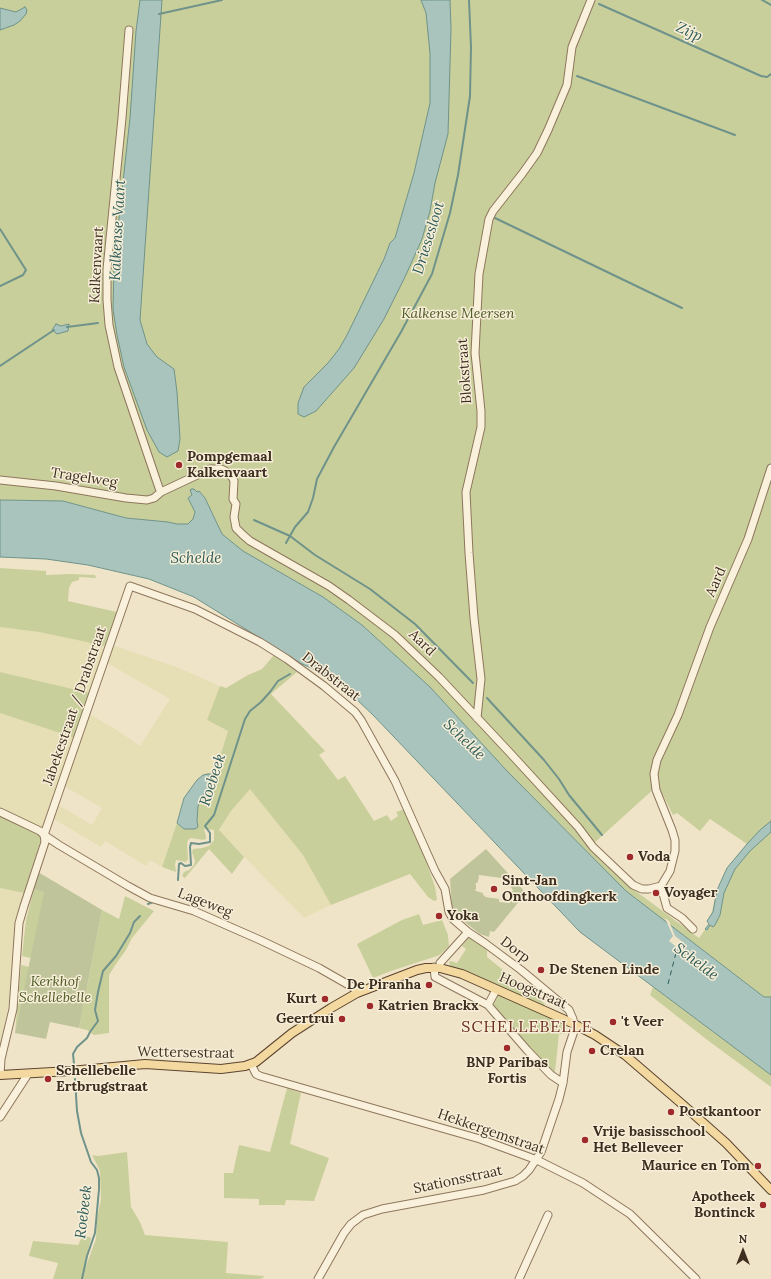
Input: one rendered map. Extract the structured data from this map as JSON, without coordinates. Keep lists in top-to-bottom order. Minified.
{"streets":{"main road":["Hoogstraat","Wettersestraat"],"street":["Kalkenvaart","Blokstraat","Tragelweg","Aard","Drabstraat","Jabekestraat / Drabstraat","Lageweg","Dorp","Hekkergemstraat","Stationsstraat"]},"crossings":[["Kalkenvaart","Tragelweg"],["Kalkenvaart","Aard"],["Blokstraat","Aard"],["Tragelweg","Aard"],["Drabstraat","Jabekestraat / Drabstraat"],["Drabstraat","Dorp"],["Jabekestraat / Drabstraat","Lageweg"],["Jabekestraat / Drabstraat","Wettersestraat"],["Lageweg","Wettersestraat"],["Dorp","Hoogstraat"],["Dorp","Stationsstraat"],["Hoogstraat","Wettersestraat"],["Hoogstraat","Stationsstraat"],["Wettersestraat","Hekkergemstraat"],["Hekkergemstraat","Stationsstraat"]],"districts":["SCHELLEBELLE"],"water":["Zijp","Kalkense Vaart","Driesesloot","Schelde","Roebeek"],"parks":["Kalkense Meersen","Kerkhof Schellebelle"],"places":["Pompgemaal Kalkenvaart","Voda","Sint-Jan Onthoofdingkerk","Voyager","Yoka","De Stenen Linde","De Piranha","Kurt","Katrien Brackx","Geertrui","'t Veer","BNP Paribas Fortis","Crelan","Schellebelle Ertbrugstraat","Postkantoor","Vrije basisschool Het Belleveer","Maurice en Tom","Apotheek Bontinck"],"north":"top"}
